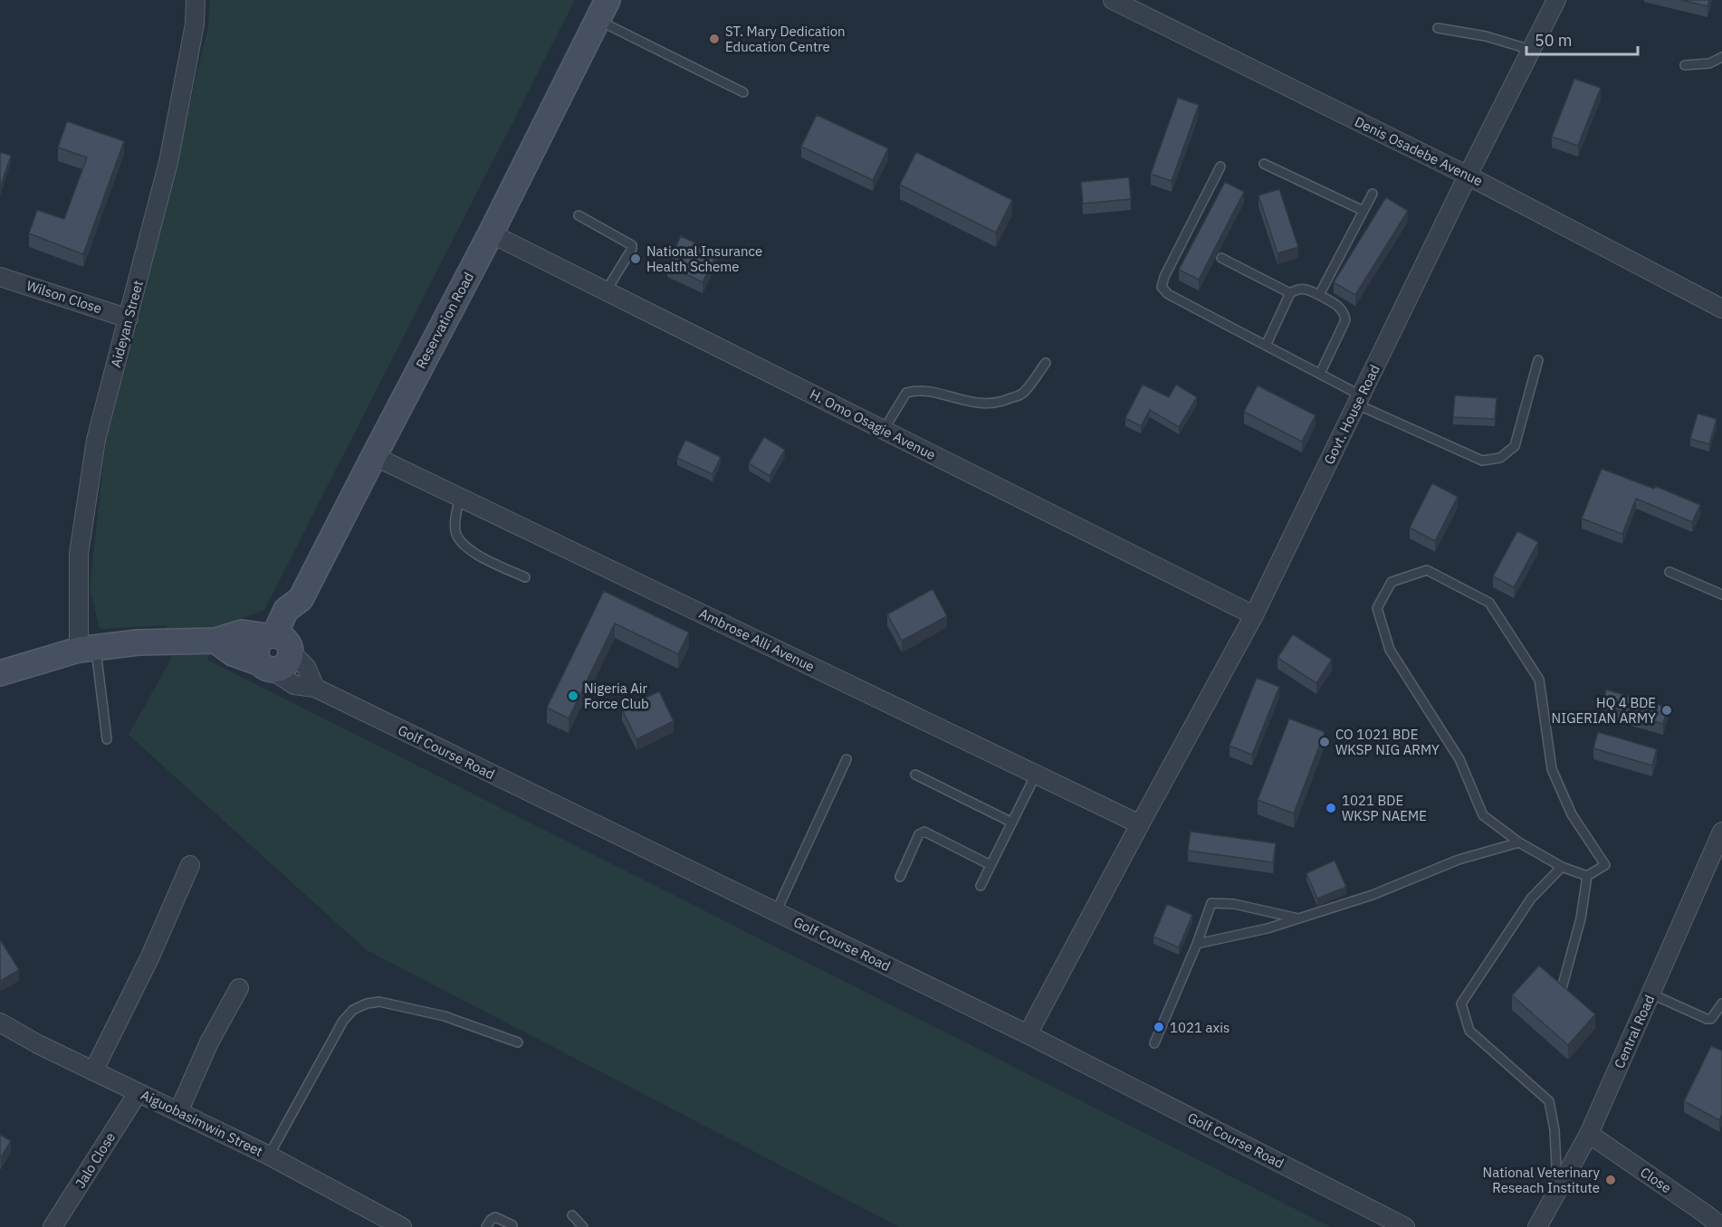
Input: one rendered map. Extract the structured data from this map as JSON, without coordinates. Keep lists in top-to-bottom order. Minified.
{"streets":{"street":["Denis Osadebe Avenue","Wilson Close","Reservation Road","Aideyan Street","Govt. House Road","H. Omo Osagie Avenue","Ambrose Alli Avenue","Golf Course Road","Central Road","Aiguobasimwin Street","Jalo Close","Close"]},"crossings":[["Denis Osadebe Avenue","Govt. House Road"],["Wilson Close","Aideyan Street"],["Reservation Road","H. Omo Osagie Avenue"],["Reservation Road","Ambrose Alli Avenue"],["Reservation Road","Golf Course Road"],["Govt. House Road","H. Omo Osagie Avenue"],["Govt. House Road","Ambrose Alli Avenue"],["Govt. House Road","Golf Course Road"],["Central Road","Close"],["Aiguobasimwin Street","Jalo Close"]],"places":["ST. Mary Dedication Education Centre","National Insurance Health Scheme","Nigeria Air Force Club","HQ 4 BDE NIGERIAN ARMY","CO 1021 BDE WKSP NIG ARMY","1021 BDE WKSP NAEME","1021 axis","National Veterinary Reseach Institute"],"scale_bar":"50 m"}
